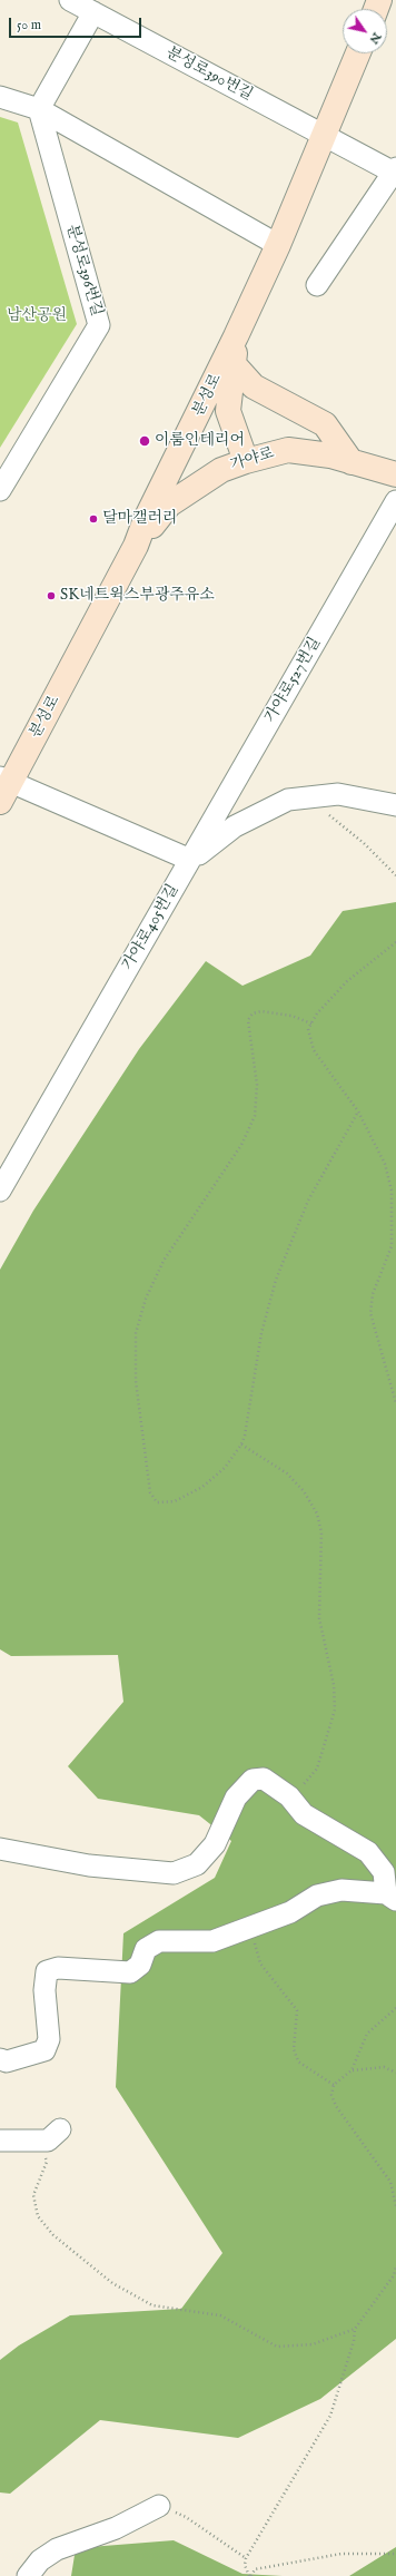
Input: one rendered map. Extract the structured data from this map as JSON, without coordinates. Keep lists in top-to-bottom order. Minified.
{"streets":{"main road":["분성로","가야로"],"street":["분성로390번길","분성로396번길","가야로527번길","가야로405번길"]},"crossings":[["분성로390번길","분성로"],["분성로","가야로"],["분성로","가야로527번길"],["분성로","가야로405번길"],["가야로527번길","가야로405번길"]],"parks":["남산공원"],"places":["이룸인테리어","달마갤러리","SK네트윅스부광주유소"],"scale_bar":"50 m","north":"bottom right"}
